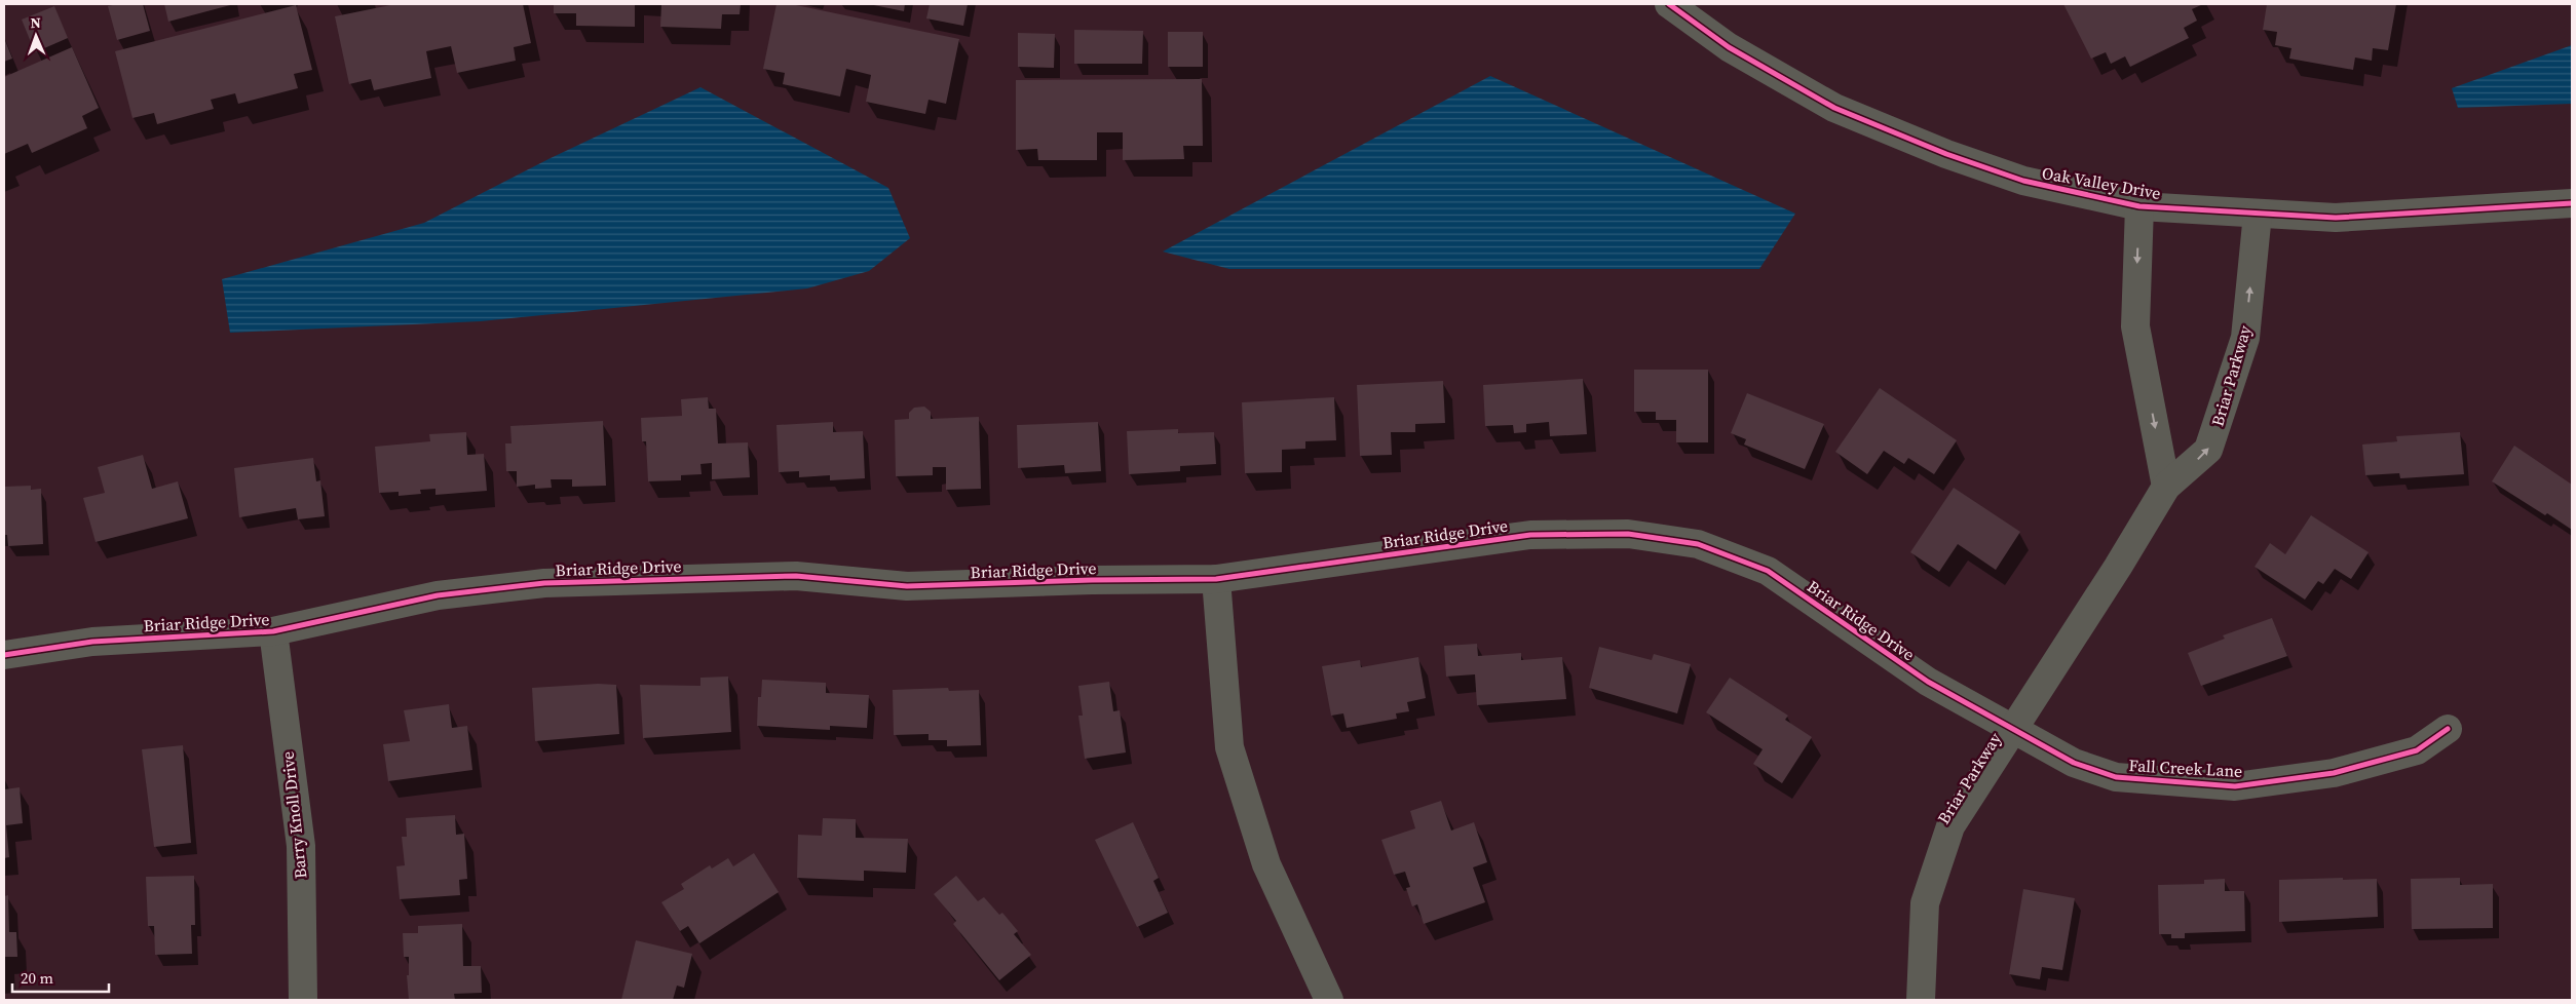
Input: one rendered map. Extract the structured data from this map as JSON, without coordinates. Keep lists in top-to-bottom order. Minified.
{"streets":{"street":["Oak Valley Drive","Briar Parkway","Briar Ridge Drive","Fall Creek Lane","Barry Knoll Drive"]},"crossings":[["Oak Valley Drive","Briar Parkway"],["Briar Parkway","Briar Ridge Drive"],["Briar Parkway","Fall Creek Lane"],["Briar Ridge Drive","Fall Creek Lane"],["Briar Ridge Drive","Barry Knoll Drive"]],"scale_bar":"20 m","north":"top"}
